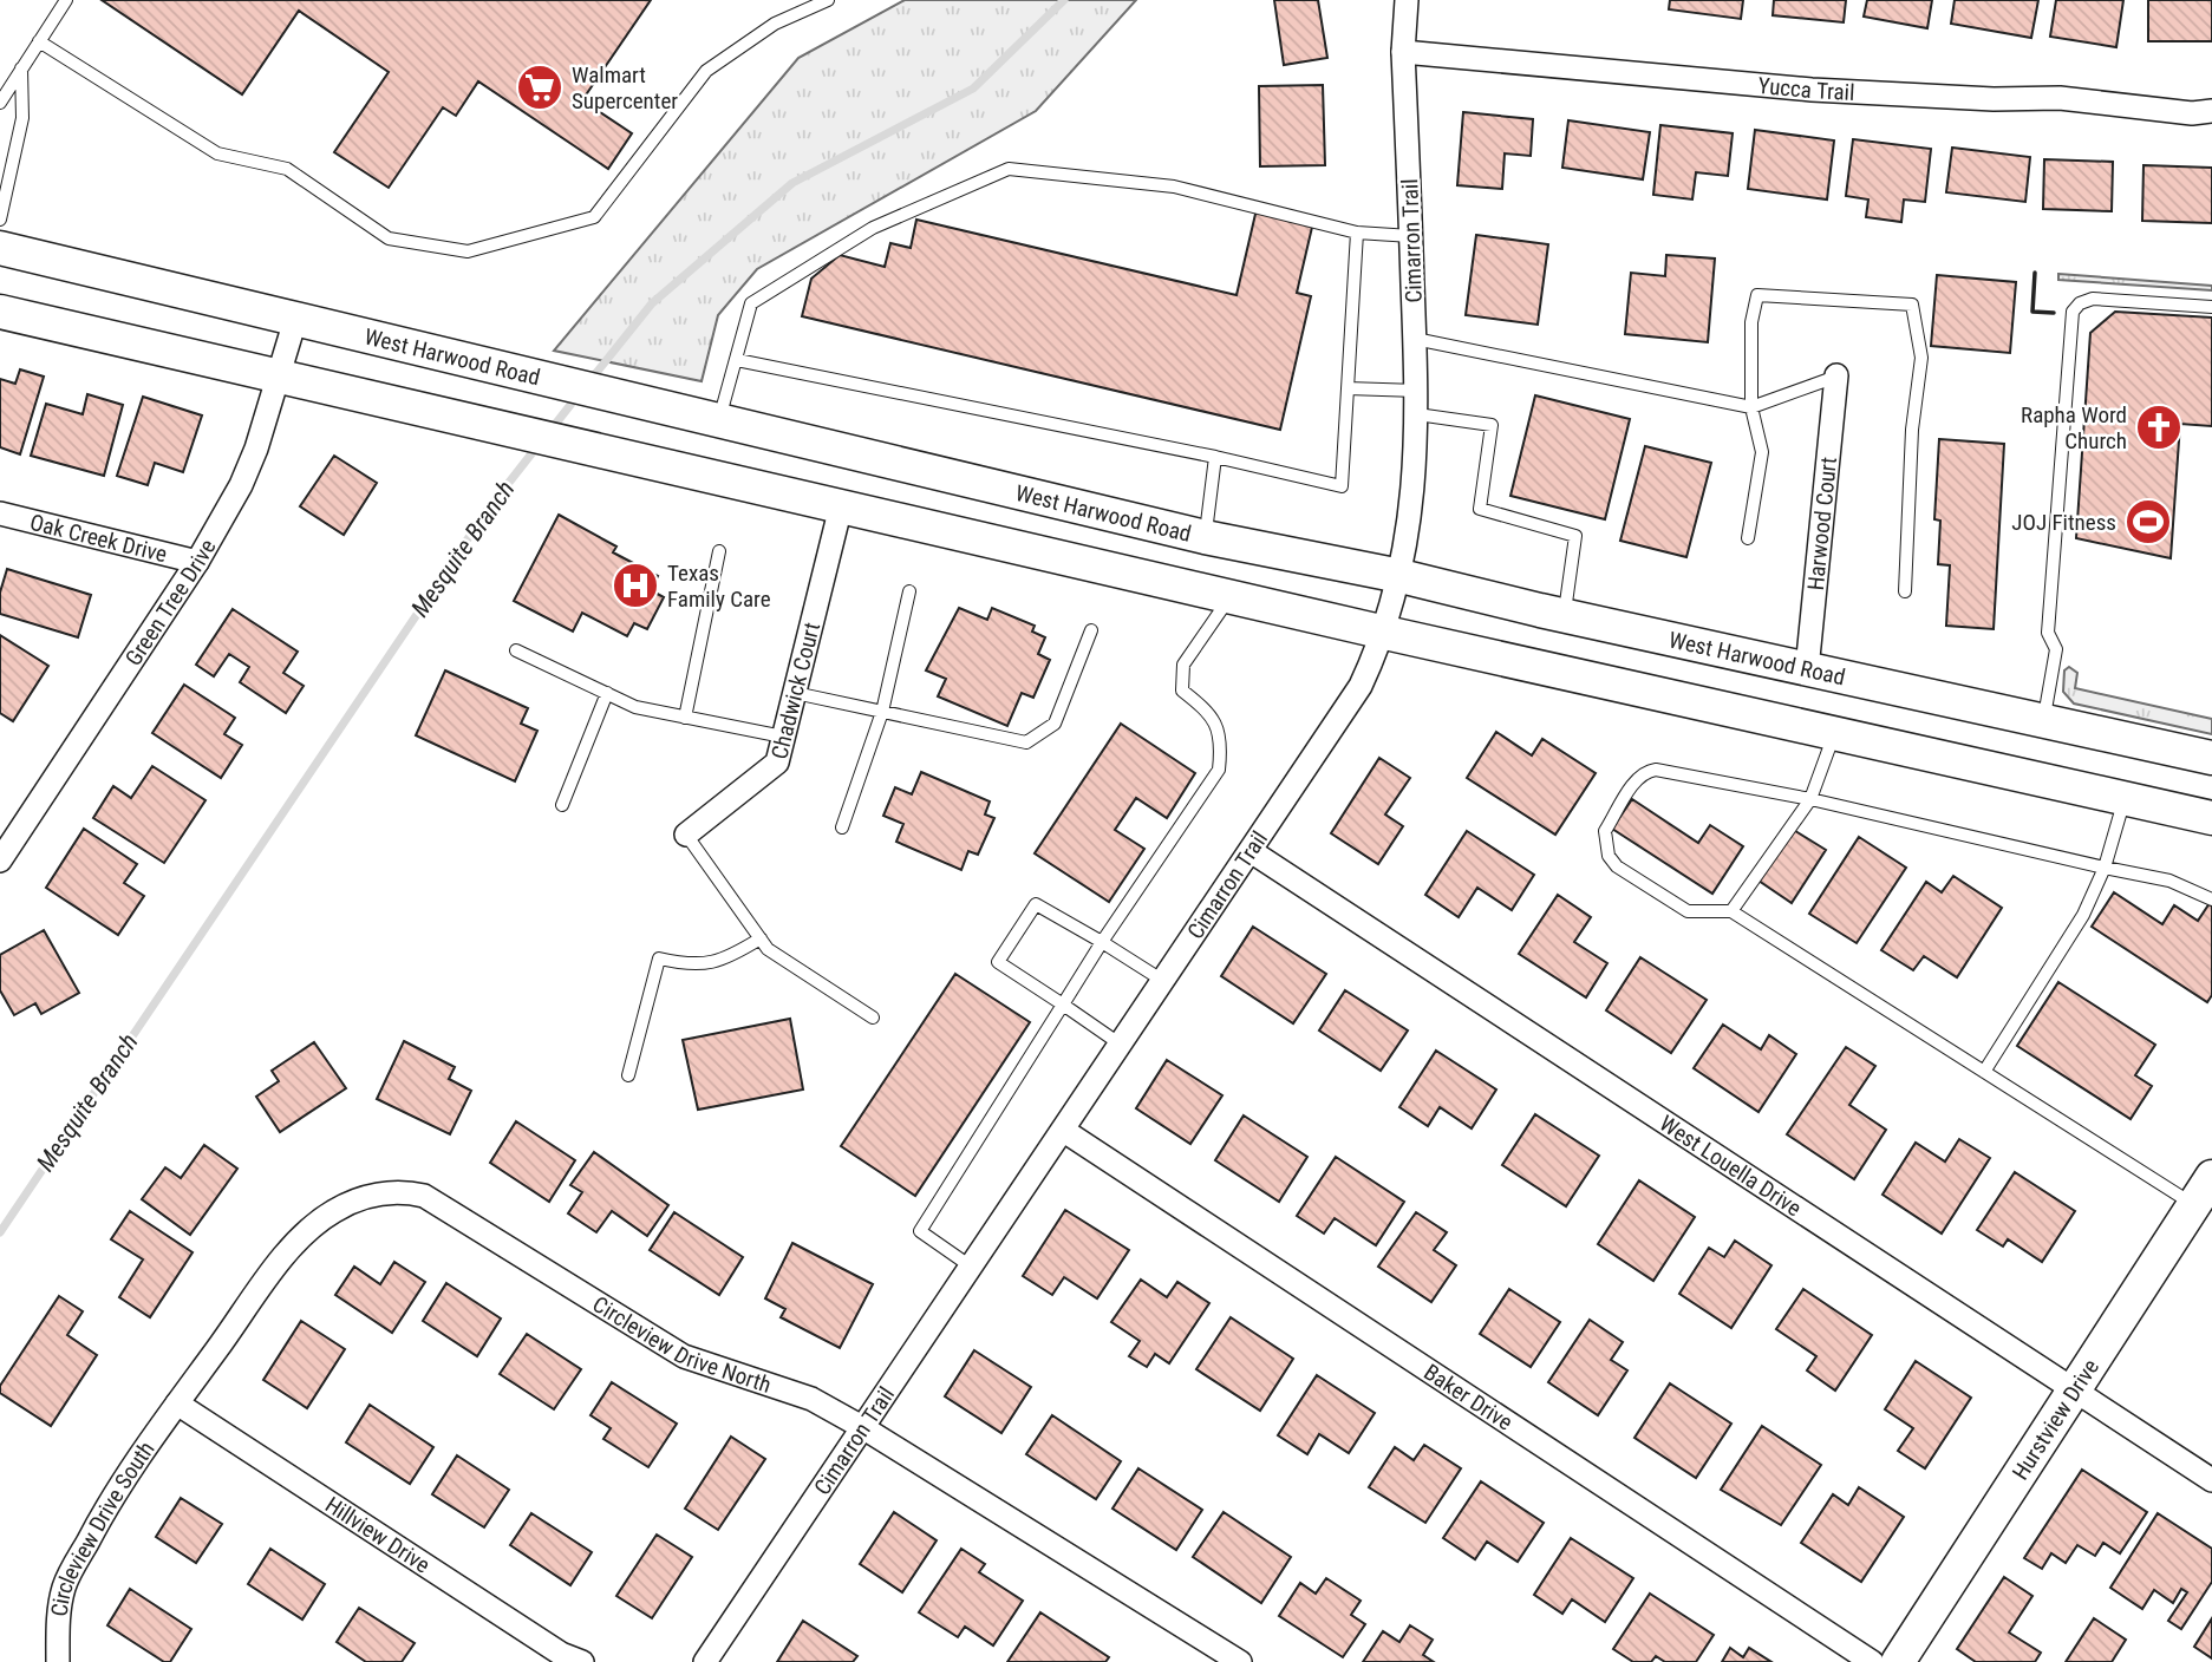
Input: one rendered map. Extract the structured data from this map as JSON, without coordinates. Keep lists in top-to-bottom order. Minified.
{"streets":{"main road":["West Harwood Road","Hurstview Drive"],"street":["Yucca Trail","Cimarron Trail","Harwood Court","Oak Creek Drive","Green Tree Drive","Chadwick Court","West Louella Drive","Circleview Drive North","Baker Drive","Circleview Drive South","Hillview Drive"]},"crossings":[["Yucca Trail","Cimarron Trail"],["Cimarron Trail","West Harwood Road"],["Cimarron Trail","West Louella Drive"],["Cimarron Trail","Circleview Drive North"],["Cimarron Trail","Baker Drive"],["West Harwood Road","Harwood Court"],["West Harwood Road","Green Tree Drive"],["Oak Creek Drive","Green Tree Drive"],["West Louella Drive","Hurstview Drive"],["Circleview Drive North","Circleview Drive South"],["Circleview Drive North","Hillview Drive"],["Circleview Drive South","Hillview Drive"]],"water":["Mesquite Branch"],"places":{"supermarket":["Walmart Supercenter"],"church":["Rapha Word Church"],"sports":["JOJ Fitness"],"hospital":["Texas Family Care"]}}
